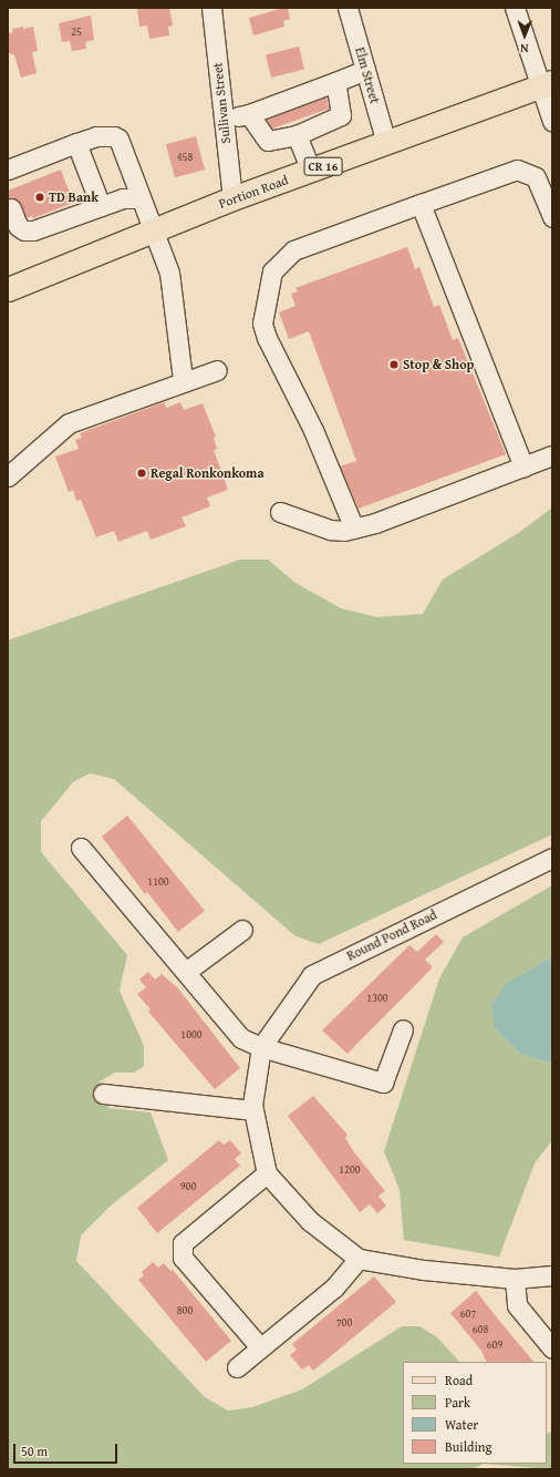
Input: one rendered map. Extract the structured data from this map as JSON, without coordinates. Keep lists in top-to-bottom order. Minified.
{"streets":{"main road":["CR 16","Portion Road"],"street":["Elm Street","Sullivan Street","Round Pond Road"]},"crossings":[["Elm Street","Portion Road"],["Sullivan Street","Portion Road"]],"places":["TD Bank","Stop & Shop","Regal Ronkonkoma"],"house_numbers":["25","458","1100","1300","1000","1200","900","800","607","700","608","609"],"legend":["Road","Park","Water","Building"],"scale_bar":"50 m","north":"bottom"}
